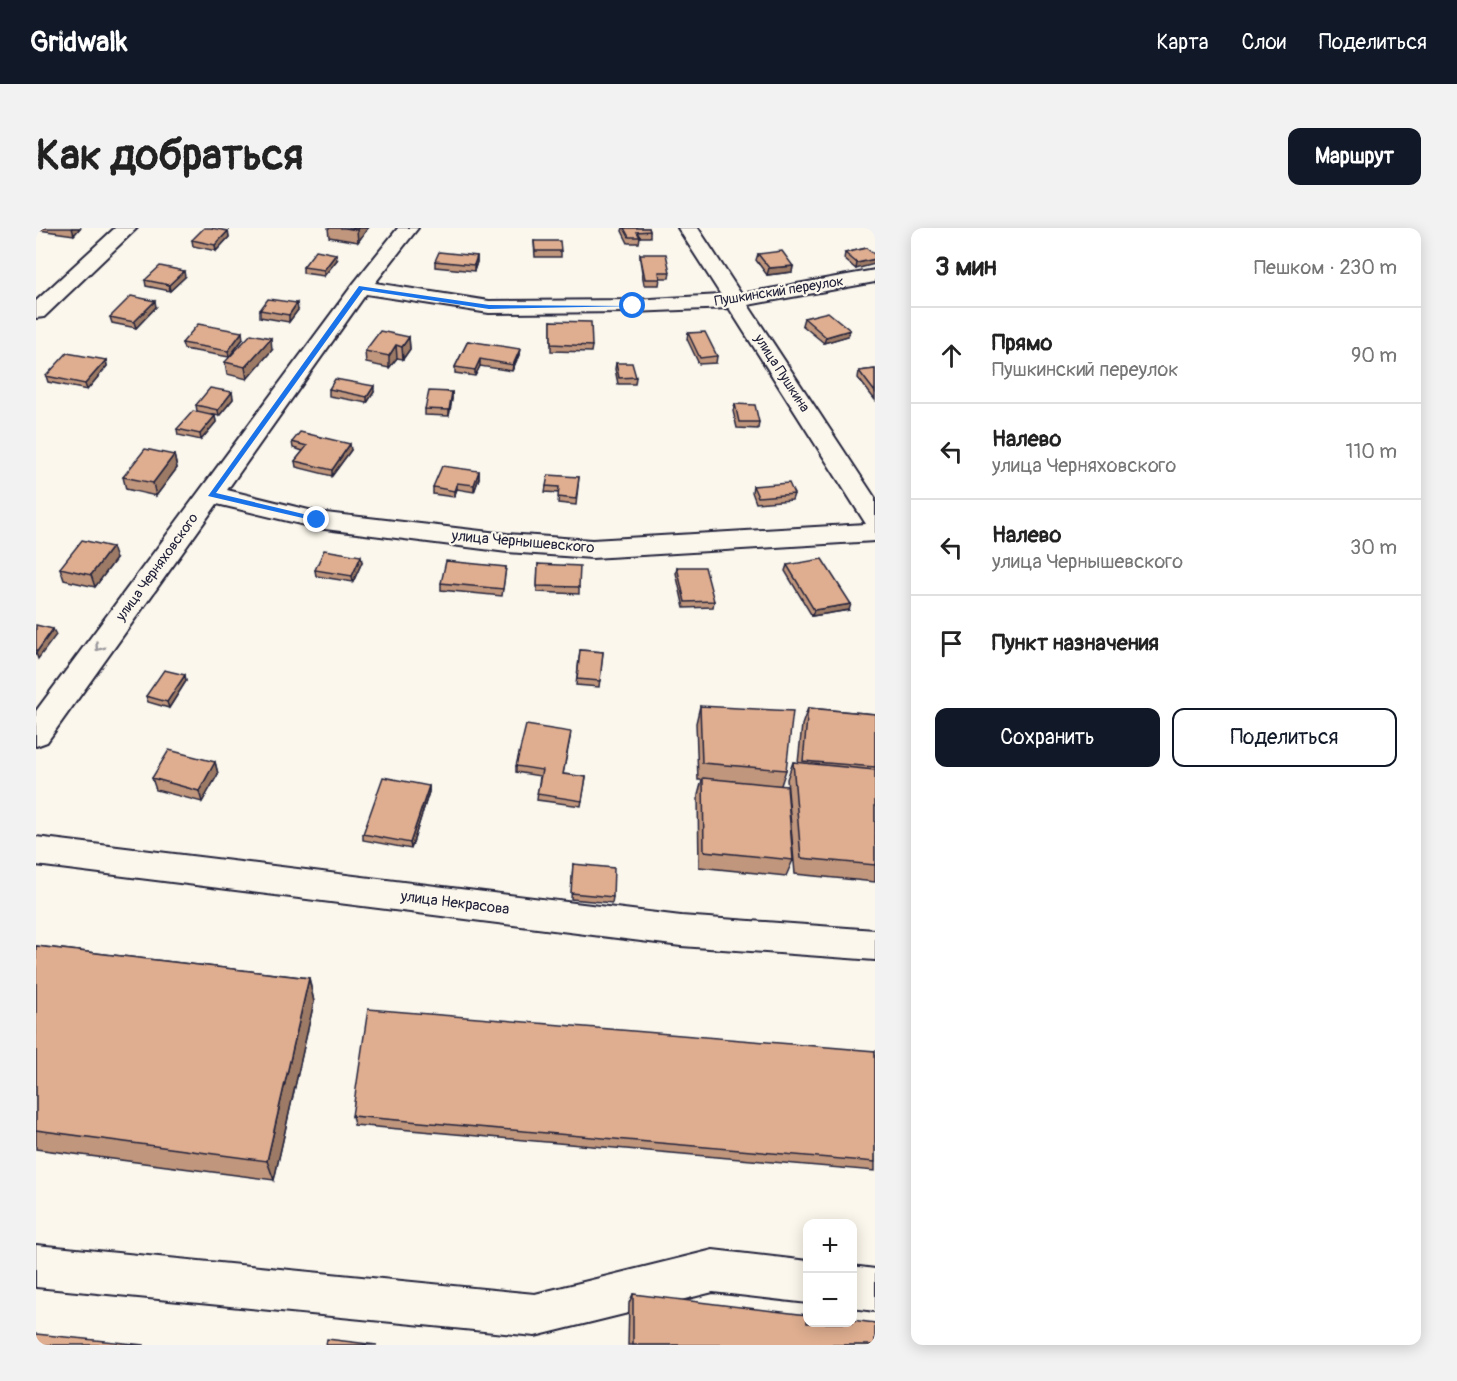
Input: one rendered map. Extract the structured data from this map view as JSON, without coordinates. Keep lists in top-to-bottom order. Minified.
{"streets":{"street":["Пушкинский переулок","улица Пушкина","улица Чернышевского","улица Черняховского","улица Некрасова"]},"crossings":[["Пушкинский переулок","улица Пушкина"],["Пушкинский переулок","улица Черняховского"],["улица Чернышевского","улица Черняховского"]],"one_way":["улица Черняховского"],"page":{"header":"Gridwalk","nav":["Карта","Слои","Поделиться"],"buttons":["Маршрут",["Сохранить","Поделиться"]],"title":"Как добраться","heading":["3 мин","Пешком · 230 m"],"list":[["Прямо","Пушкинский переулок","90 m"],["Налево","улица Черняховского","110 m"],["Налево","улица Чернышевского","30 m"],"Пункт назначения"],"map_buttons":["+","−"]}}
